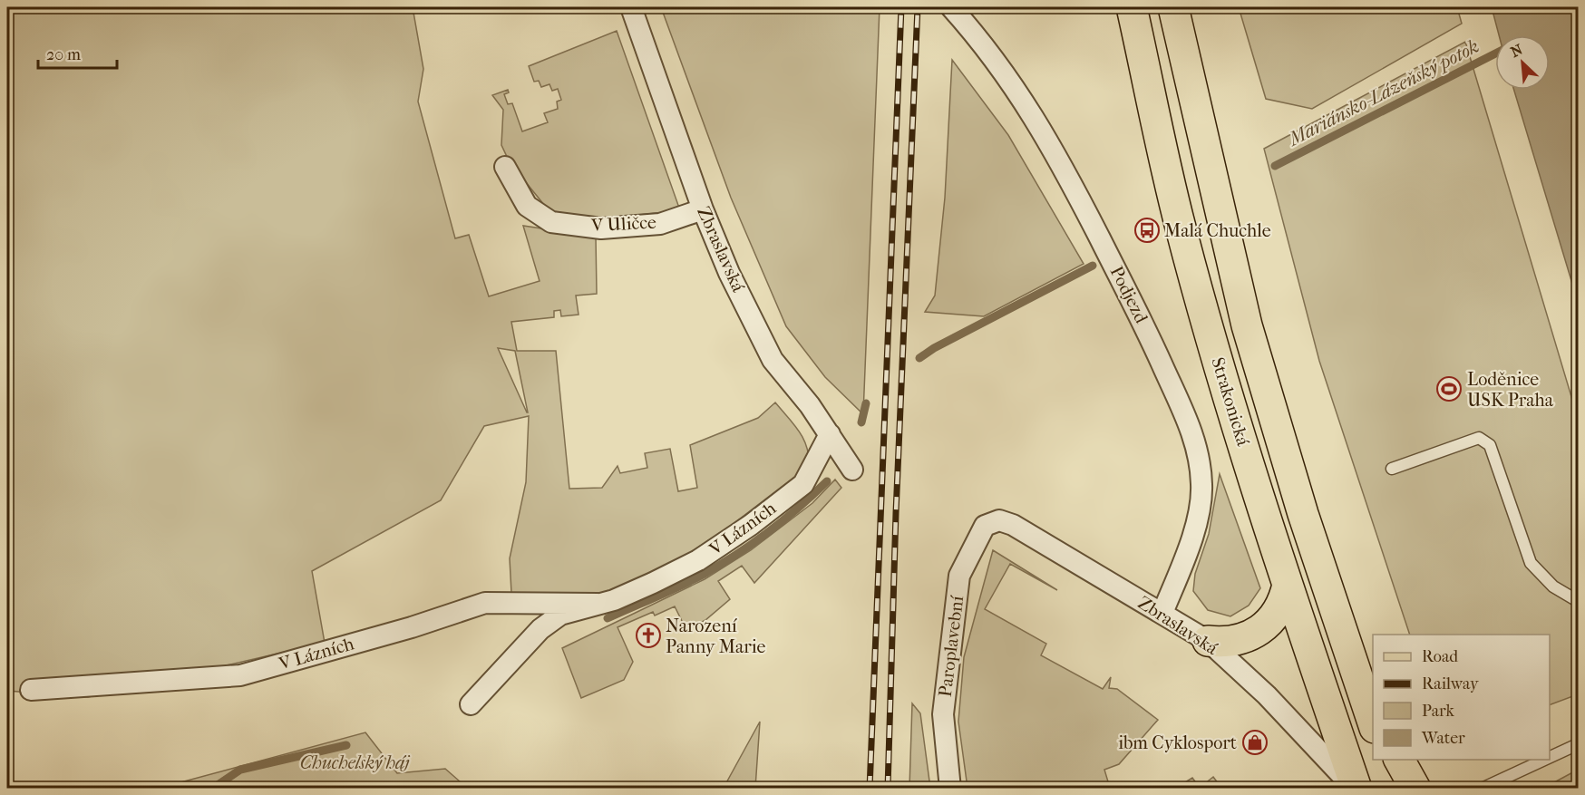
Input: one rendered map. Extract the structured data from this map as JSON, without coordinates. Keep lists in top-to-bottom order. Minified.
{"streets":{"main road":["Strakonická"],"street":["V Uličce","Zbraslavská","Podjezd","V Lázních","Paroplavební"]},"crossings":[["V Uličce","Zbraslavská"],["Zbraslavská","Podjezd"],["Zbraslavská","Strakonická"],["Zbraslavská","V Lázních"],["Zbraslavská","Paroplavební"]],"water":["Mariánsko-Lázeňský potok"],"parks":["Chuchelský háj"],"places":{"bus stop":["Malá Chuchle"],"sports":["Loděnice USK Praha"],"church":["Narození Panny Marie"],"shop":["ibm Cyklosport"]},"legend":["Road","Railway","Park","Water"],"scale_bar":"20 m","north":"top left"}
